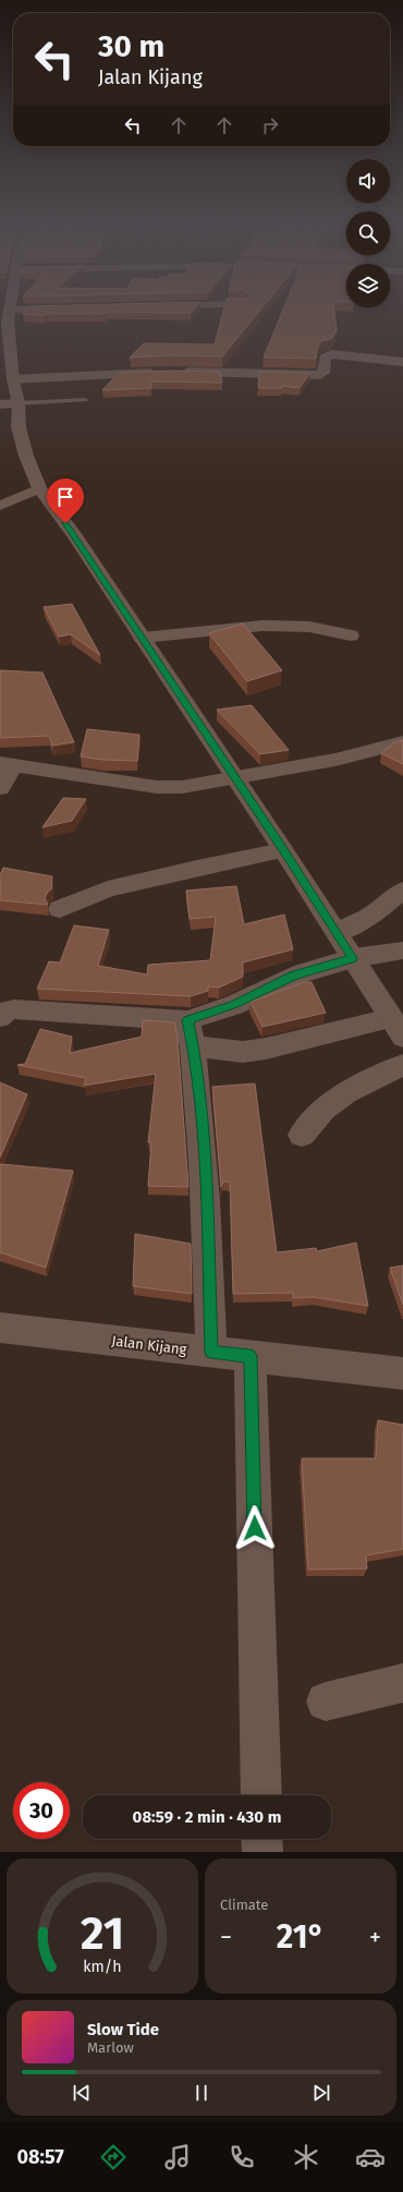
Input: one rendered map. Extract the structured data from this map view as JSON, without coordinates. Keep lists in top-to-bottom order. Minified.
{"streets":{"street":["Jalan Kijang"]},"page":{"turn":["30 m","Jalan Kijang"],"limit":"30","trip":"08:59 · 2 min · 430 m","tile":"Climate","heat":["−","21°","+"],"song":["Slow Tide","Marlow"],"tabs":"08:57","gauge":["21","km/h"]}}
